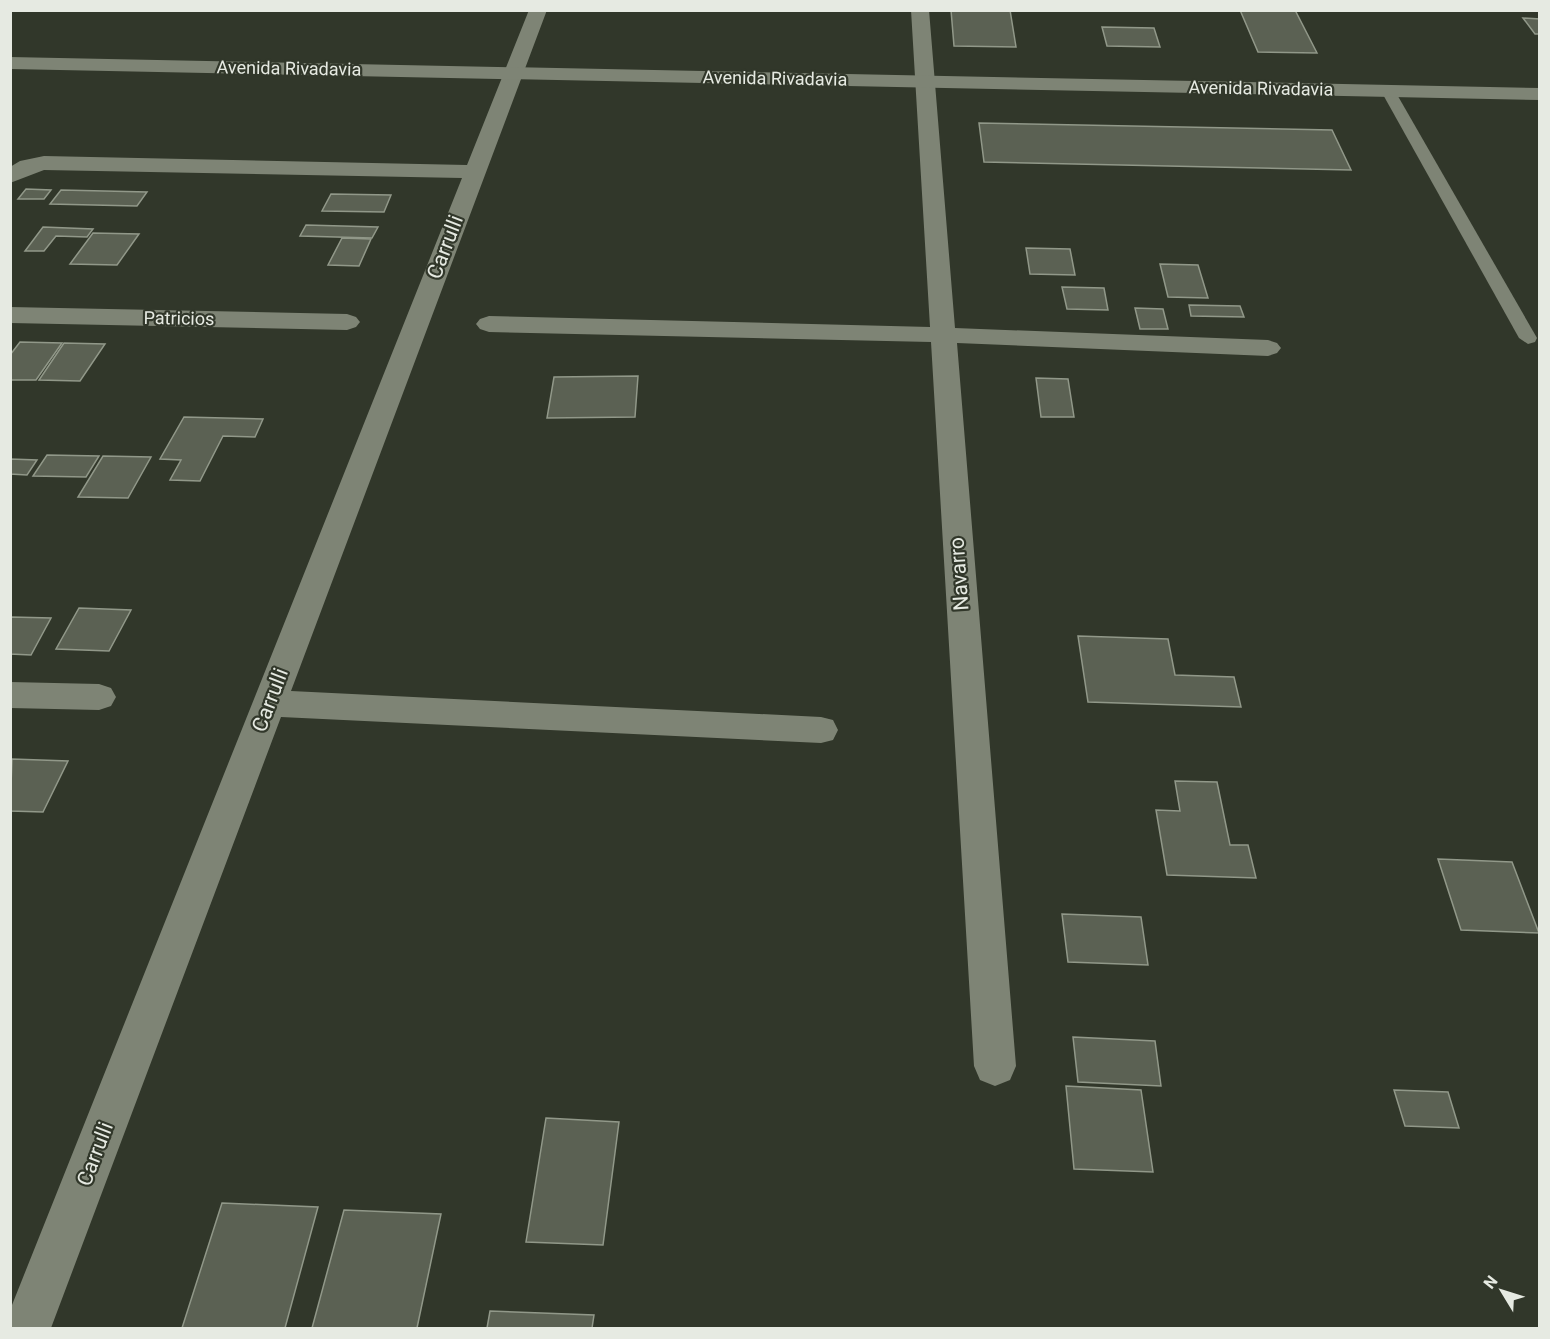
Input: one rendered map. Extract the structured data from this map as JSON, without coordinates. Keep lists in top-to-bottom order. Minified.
{"streets":{"street":["Avenida Rivadavia","Carrulli","Patricios","Navarro"]},"crossings":[["Avenida Rivadavia","Carrulli"],["Avenida Rivadavia","Navarro"]],"north":"top left"}
